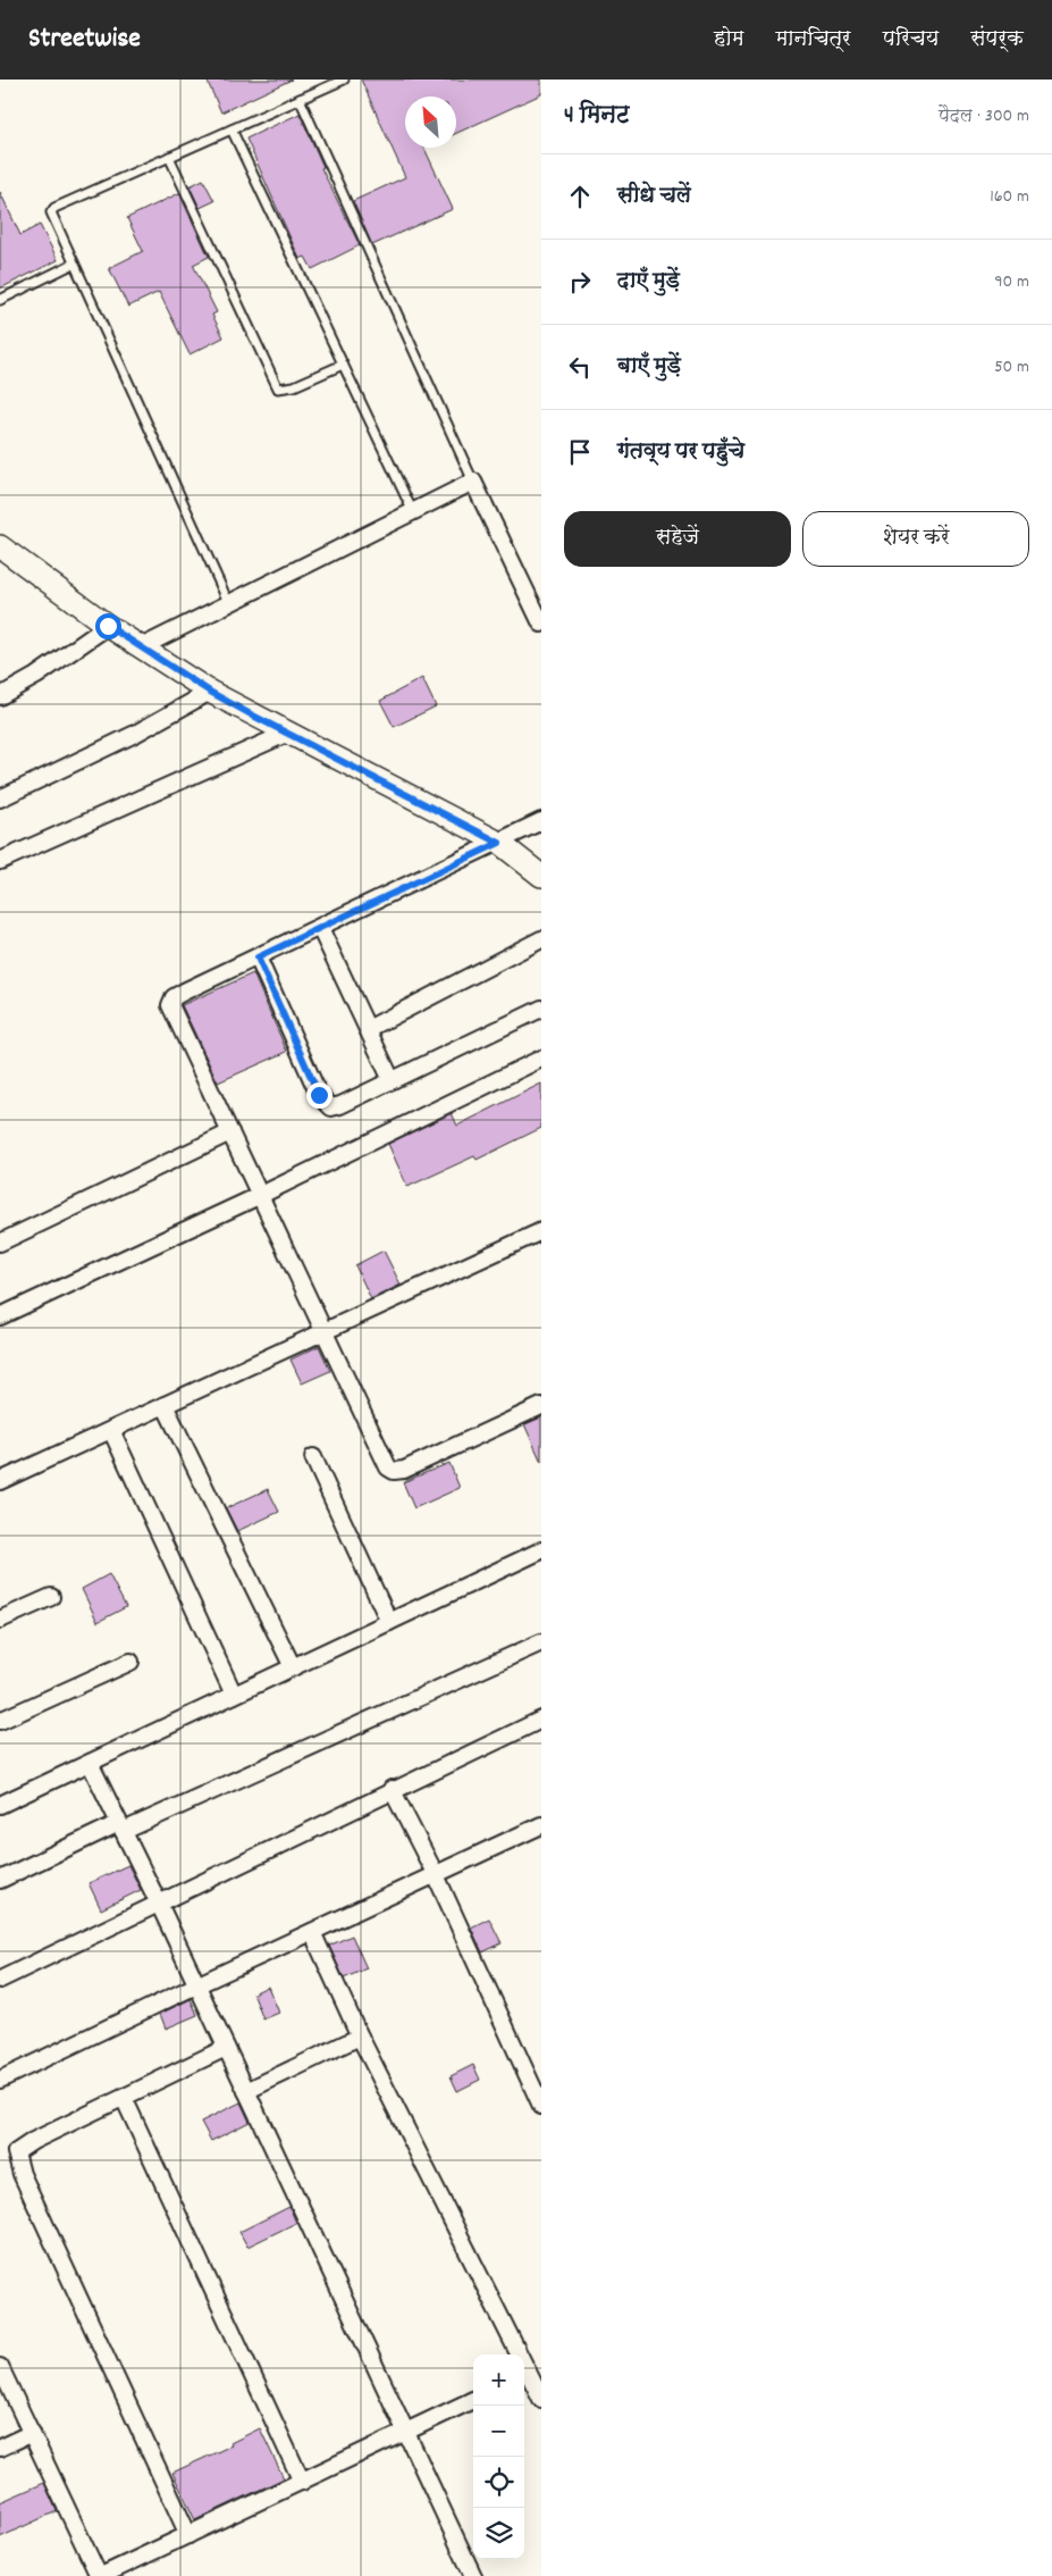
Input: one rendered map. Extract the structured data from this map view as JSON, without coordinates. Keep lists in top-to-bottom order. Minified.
{"north":"top left","page":{"header":"Streetwise","nav":["होम","मानचित्र","परिचय","संपर्क"],"heading":["4 मिनट","पैदल · 300 m"],"list":[["सीधे चलें","160 m"],["दाएँ मुड़ें","90 m"],["बाएँ मुड़ें","50 m"],"गंतव्य पर पहुँचे"],"buttons":["सहेजें","शेयर करें"],"map_buttons":["+","−"]}}
